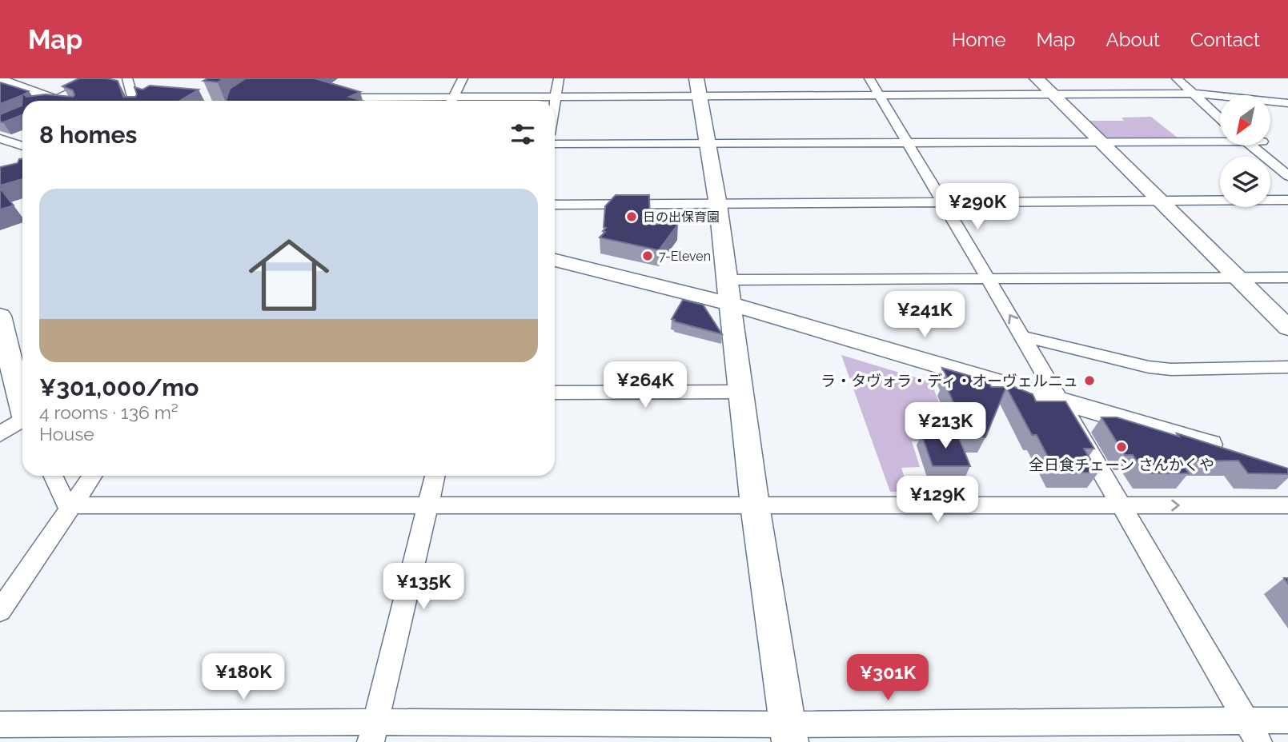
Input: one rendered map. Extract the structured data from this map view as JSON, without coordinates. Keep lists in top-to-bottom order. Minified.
{"places":["日の出保育園","7-Eleven","ラ・タヴォラ・ディ・オーヴェルニュ","全日食チェーン さんかくや"],"north":"bottom left","page":{"header":"Map","nav":["Home","Map","About","Contact"],"heading":"8 homes","list":[{"name":"¥301,000/mo","note":"4 rooms · 136 m² · House"}],"price":["¥290K","¥241K","¥264K","¥213K","¥129K","¥135K","¥180K","¥301K"]}}
